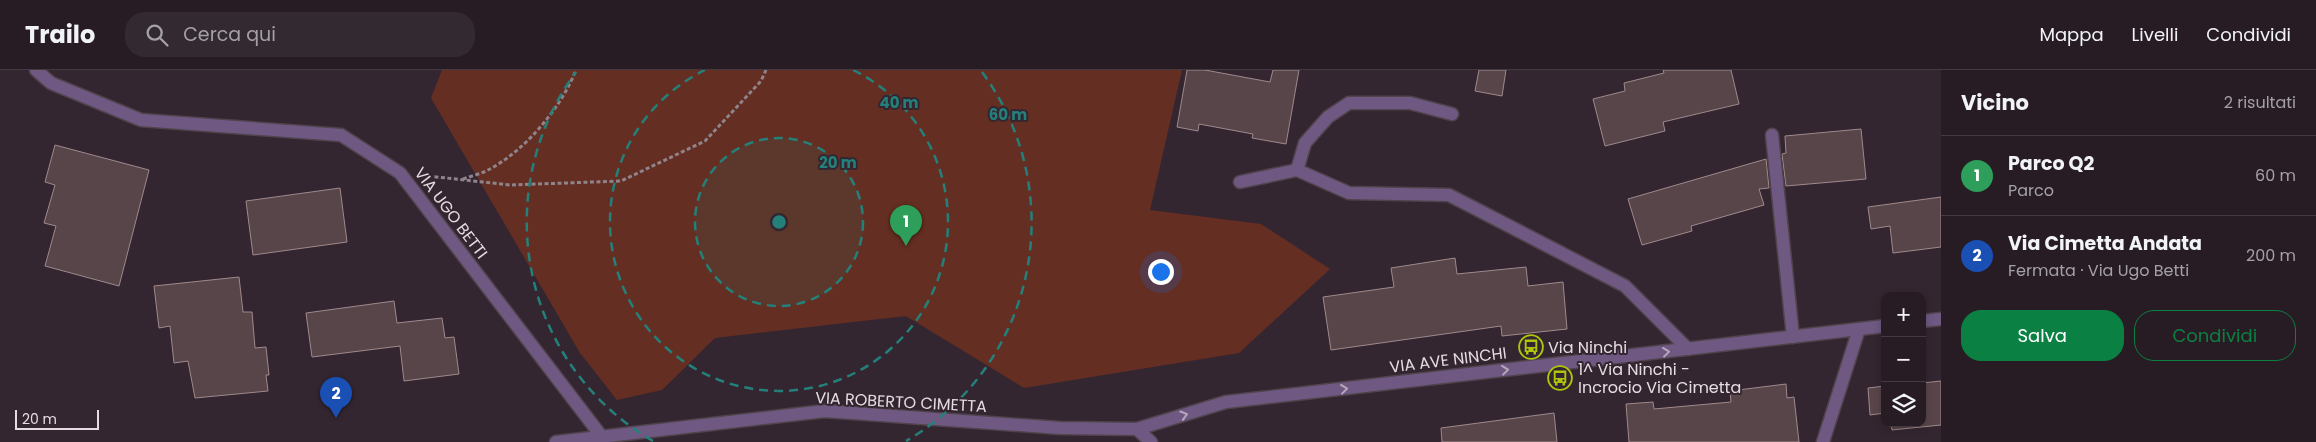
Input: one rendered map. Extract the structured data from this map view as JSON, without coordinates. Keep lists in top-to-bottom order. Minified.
{"streets":{"street":["VIA UGO BETTI","VIA AVE NINCHI","VIA ROBERTO CIMETTA"]},"crossings":[["VIA UGO BETTI","VIA ROBERTO CIMETTA"],["VIA AVE NINCHI","VIA ROBERTO CIMETTA"]],"one_way":["VIA AVE NINCHI"],"places":{"bus stop":["Via Ninchi","1^ Via Ninchi - Incrocio Via Cimetta"]},"scale_bar":"20 m","page":{"header":"Trailo","search":"Cerca qui","nav":["Mappa","Livelli","Condividi"],"heading":["Vicino","2 risultati"],"list":[{"mark":"1","name":"Parco Q2","note":"Parco","value":"60 m"},{"mark":"2","name":"Via Cimetta Andata","note":"Fermata · Via Ugo Betti","value":"200 m"}],"pins":["1","2"],"map_buttons":["+","−"],"buttons":["Salva","Condividi"],"scale":"20 m"},"rings":["40 m","60 m","20 m"]}
